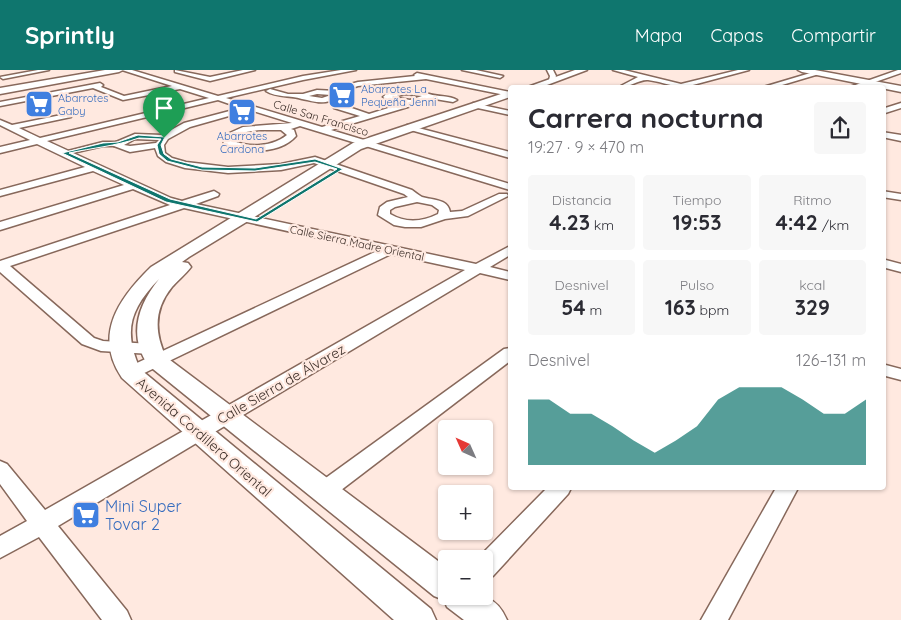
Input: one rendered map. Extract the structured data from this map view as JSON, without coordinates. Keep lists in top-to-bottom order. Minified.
{"streets":{"street":["Calle San Francisco","Calle Sierra Madre Oriental","Calle Sierra de Álvarez","Avenida Cordillera Oriental"]},"crossings":[["Calle San Francisco","Avenida Cordillera Oriental"],["Calle Sierra Madre Oriental","Calle Sierra de Álvarez"],["Calle Sierra Madre Oriental","Avenida Cordillera Oriental"],["Calle Sierra de Álvarez","Avenida Cordillera Oriental"]],"places":{"supermarket":["Abarrotes La Pequeña Jenni","Abarrotes Gaby","Abarrotes Cardona","Mini Super Tovar 2"]},"north":"top left","page":{"header":"Sprintly","nav":["Mapa","Capas","Compartir"],"heading":["Carrera nocturna","19:27 · 9 × 470 m"],"stats":[["Distancia","4.23 km"],["Tiempo","19:53"],["Ritmo","4:42 /km"],["Desnivel","54 m"],["Pulso","163 bpm"],["kcal","329"]],"chart":["Desnivel","126–131 m"],"map_buttons":["+","−"]}}
